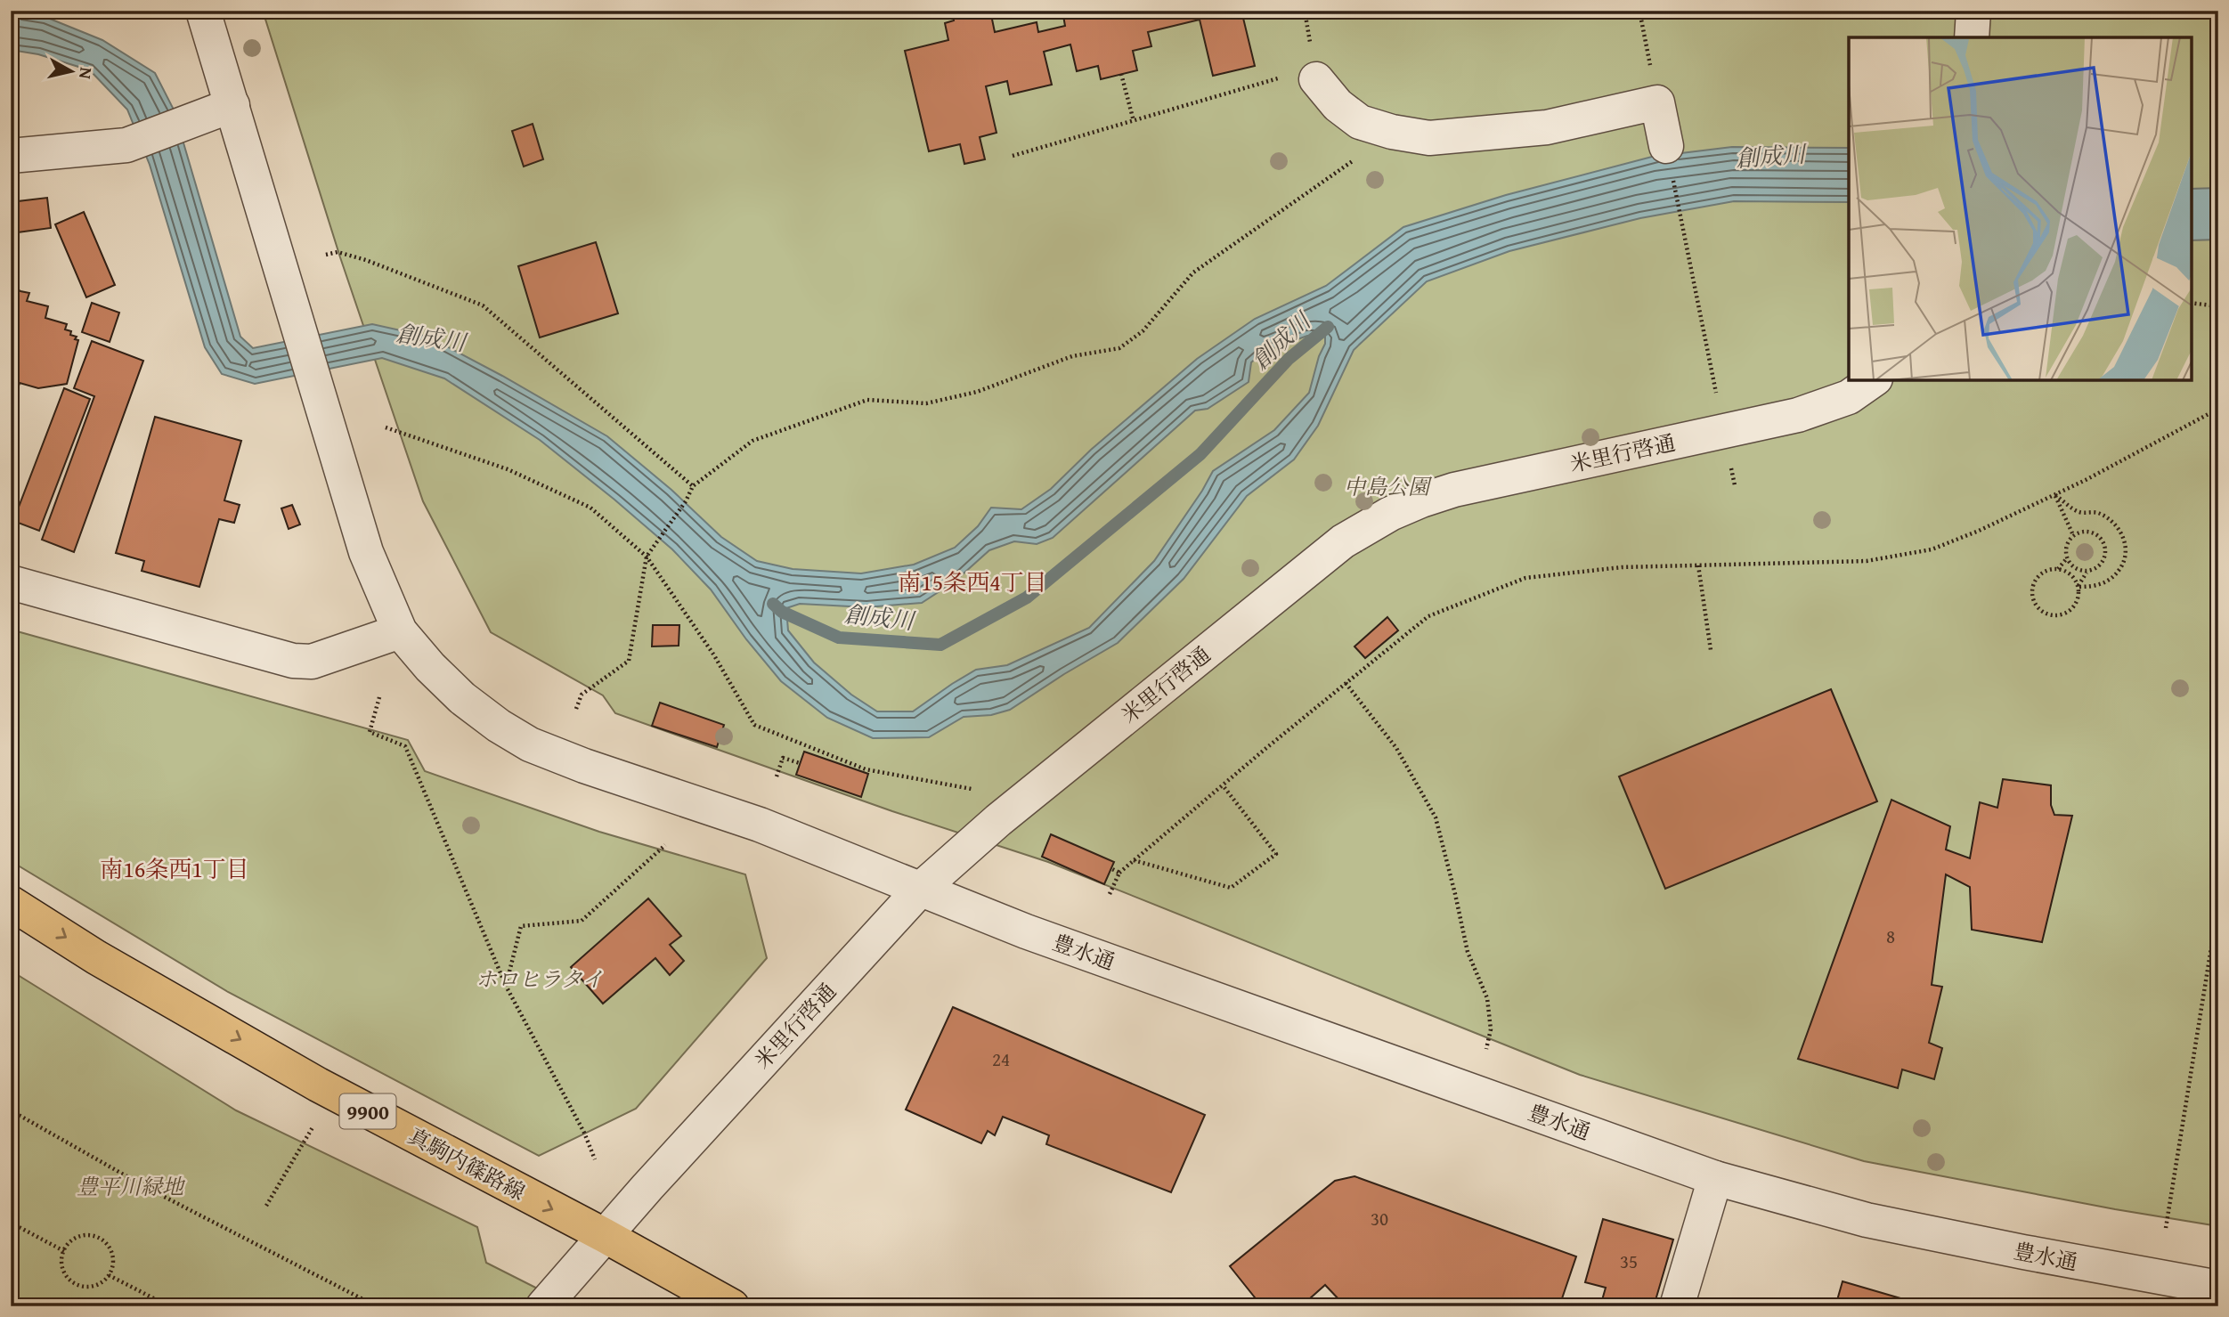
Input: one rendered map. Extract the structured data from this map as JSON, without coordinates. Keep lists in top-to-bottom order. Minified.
{"streets":{"main road":["9900","真駒内篠路線"],"street":["米里行啓通","豊水通"]},"crossings":[["米里行啓通","豊水通"],["米里行啓通","真駒内篠路線"]],"one_way":["真駒内篠路線"],"districts":["南15条西4丁目","南16条西1丁目"],"water":["創成川"],"parks":["中島公園","ホロヒラタイ","豊平川緑地"],"house_numbers":["8","24","30","35"],"north":"right"}
